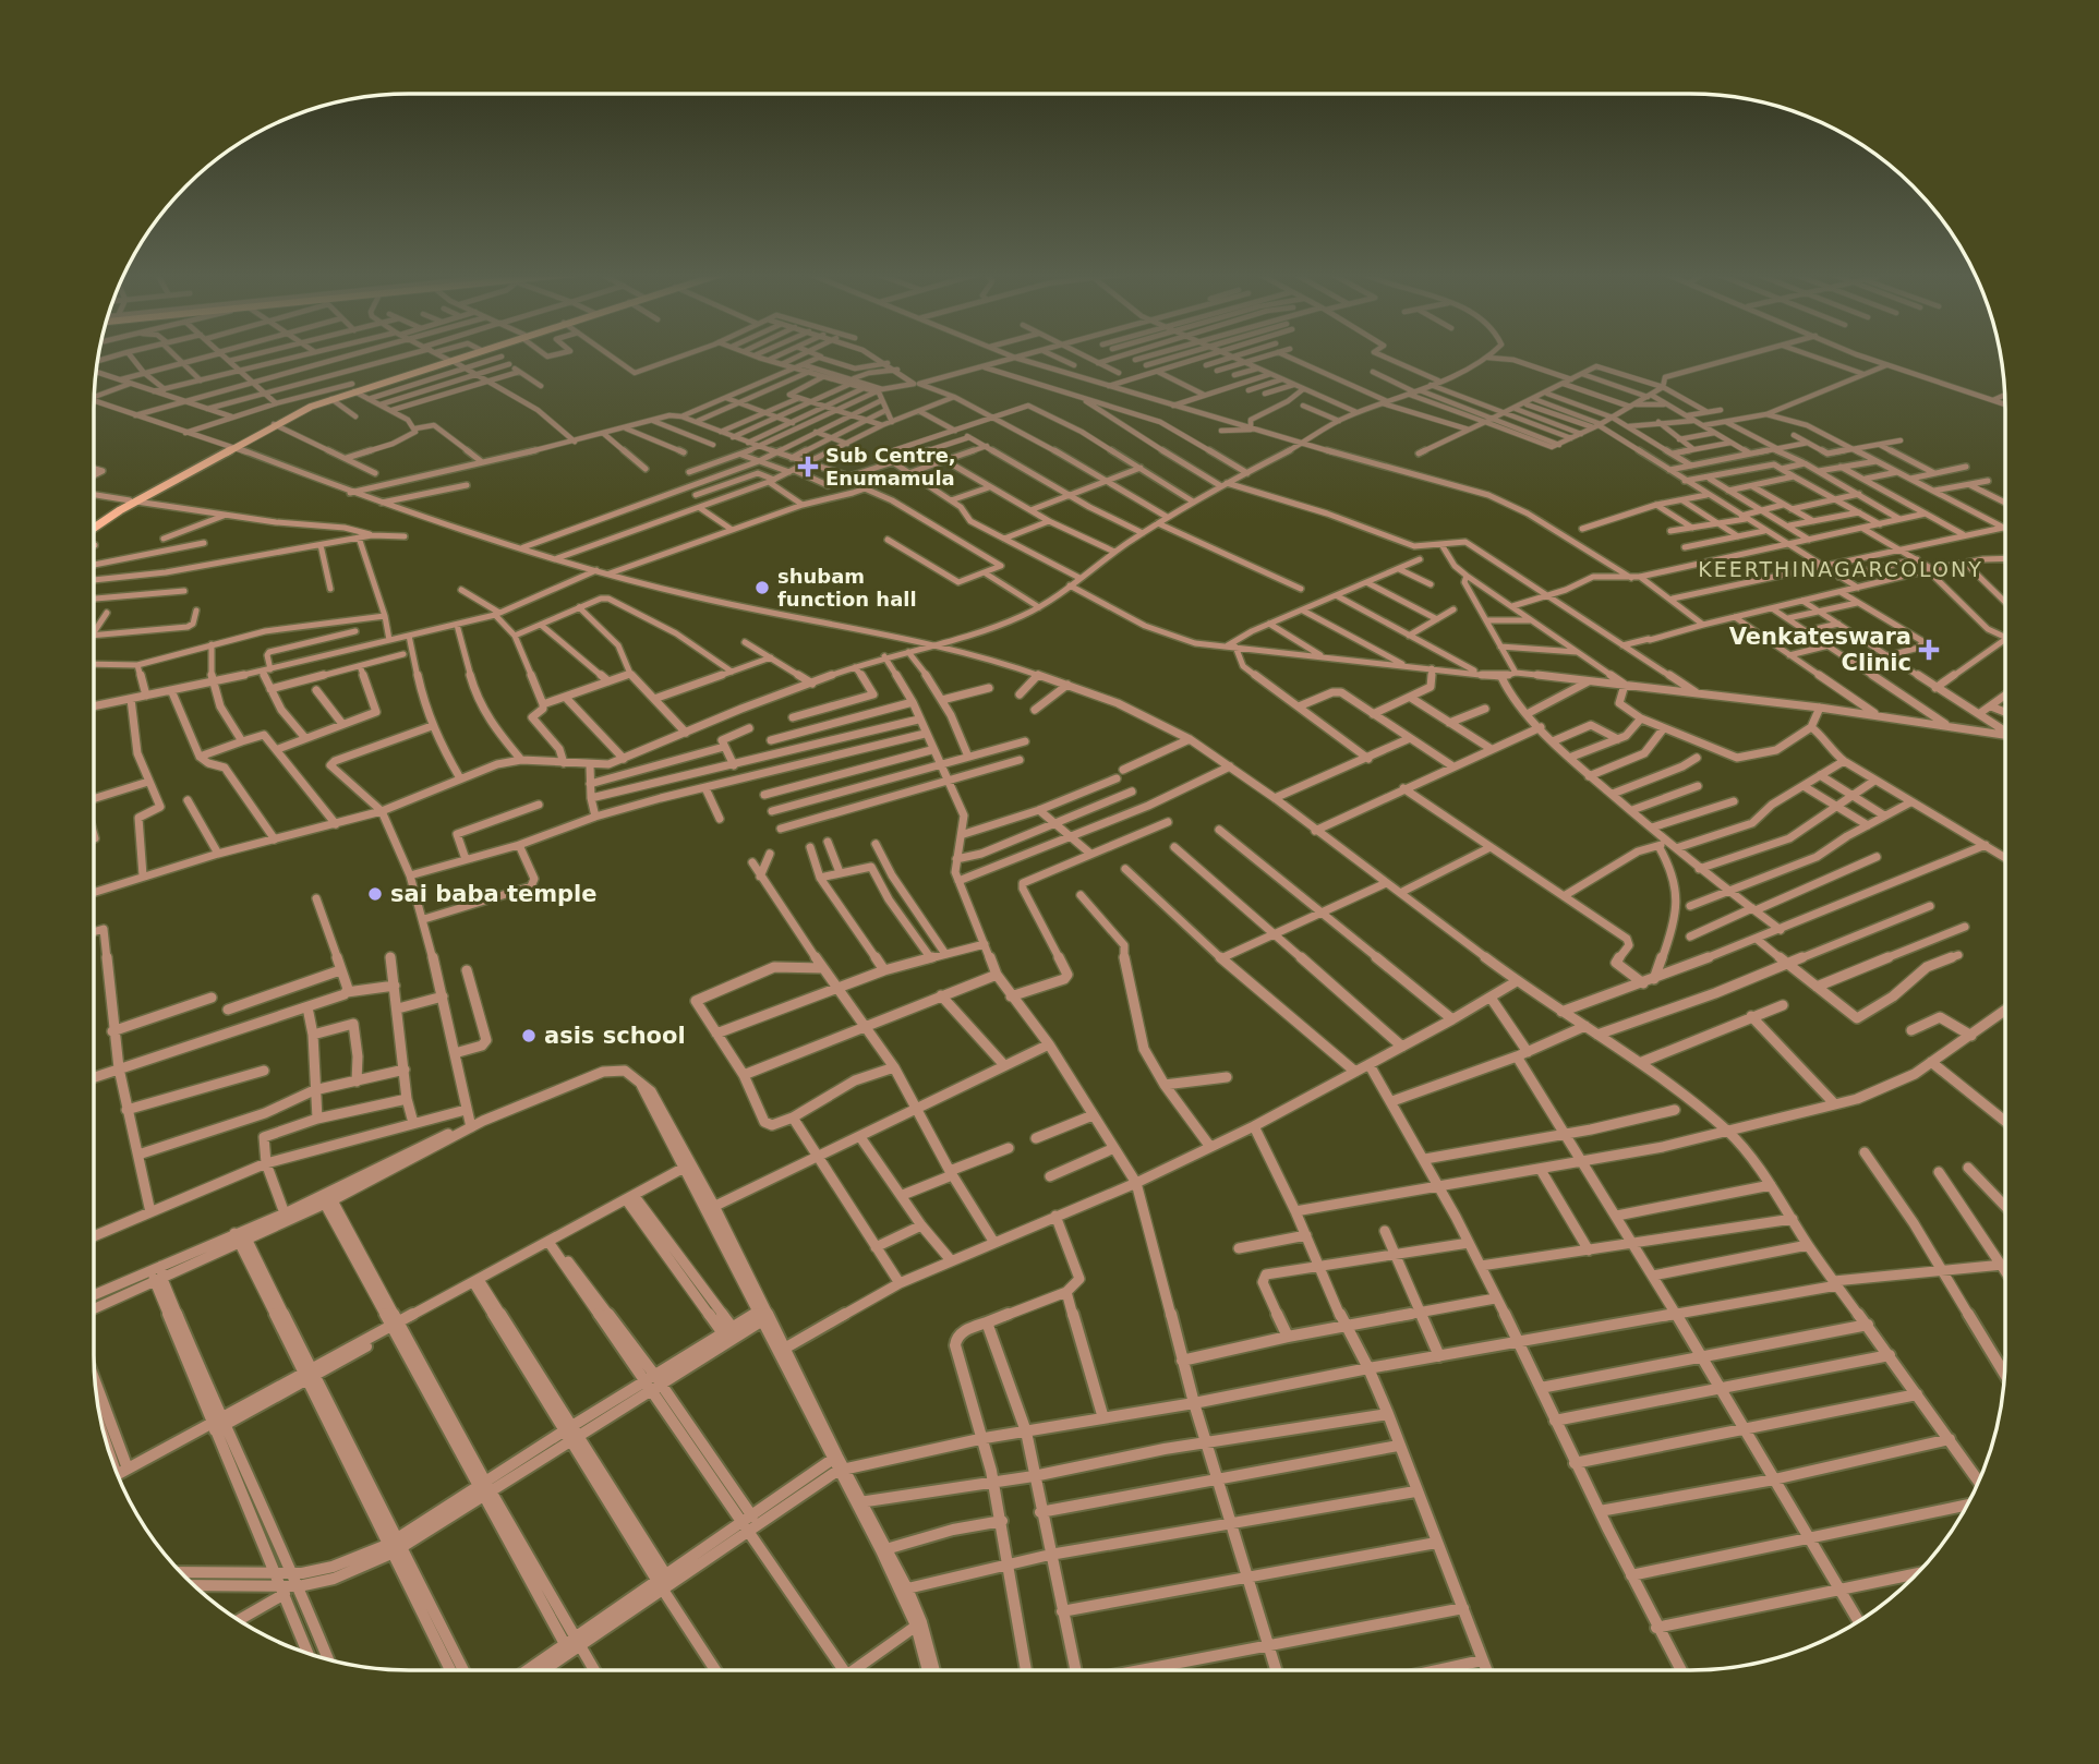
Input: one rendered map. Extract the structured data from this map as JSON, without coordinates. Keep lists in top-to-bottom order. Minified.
{"districts":["KEERTHINAGARCOLONY"],"places":{"health":["Sub Centre, Enumamula","Venkateswara Clinic"],"other":["shubam function hall","sai baba temple","asis school"]}}
